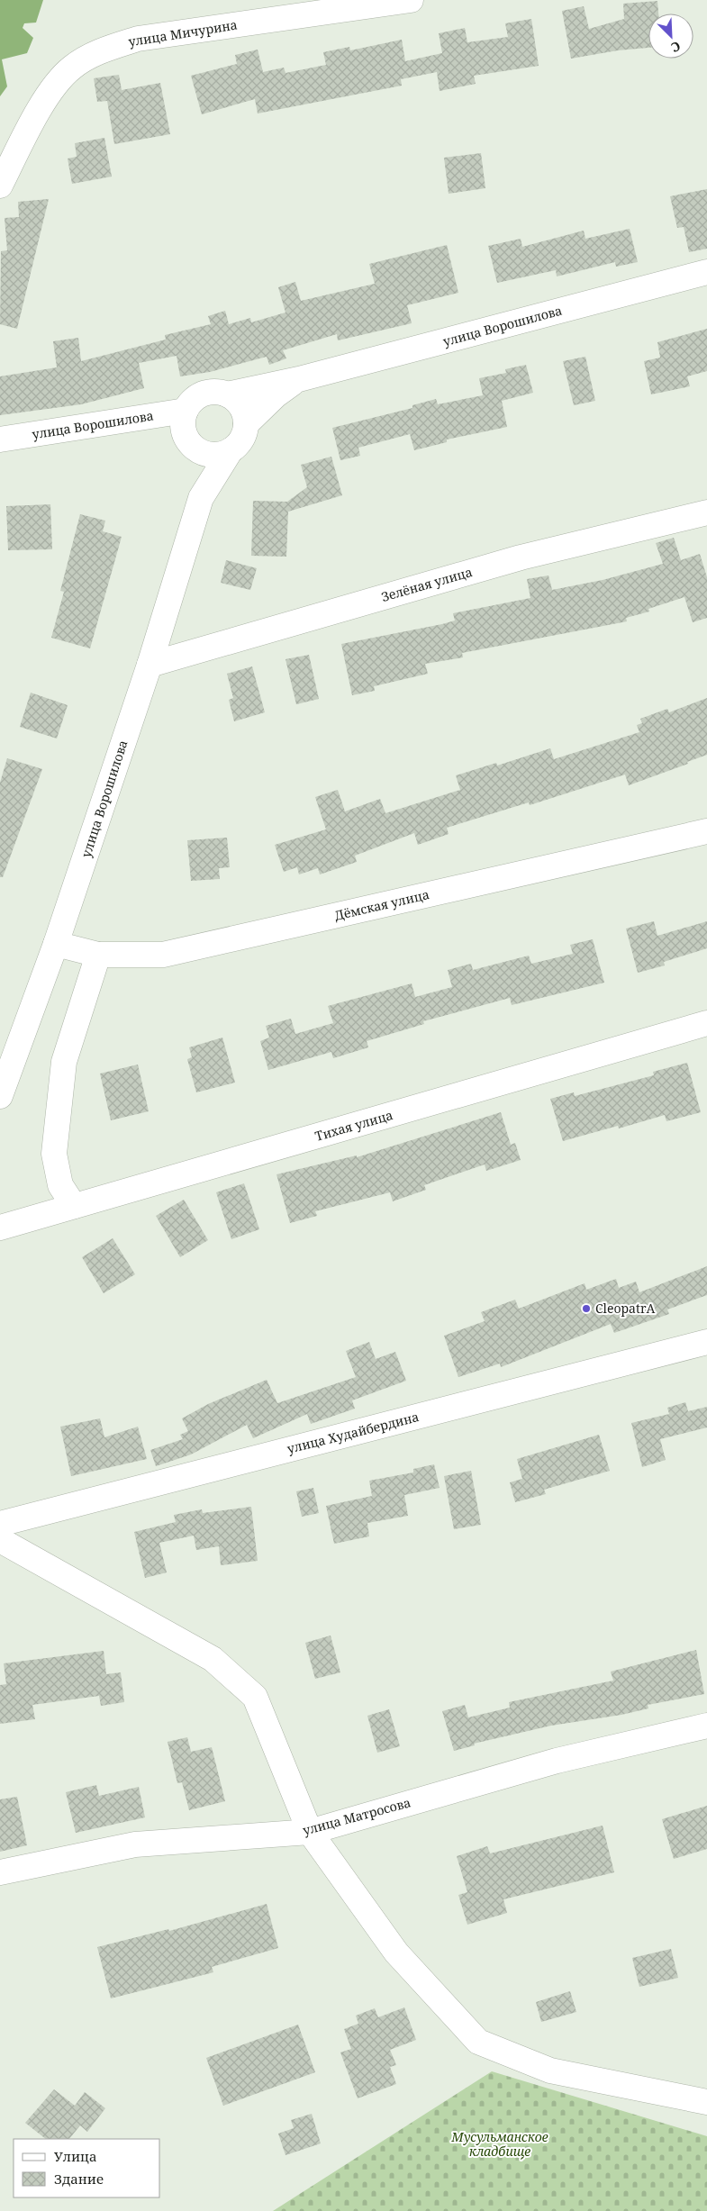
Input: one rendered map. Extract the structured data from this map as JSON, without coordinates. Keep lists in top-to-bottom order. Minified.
{"streets":{"street":["улица Мичурина","улица Ворошилова","Зелёная улица","Дёмская улица","Тихая улица","улица Худайбердина","улица Матросова"]},"crossings":[["улица Ворошилова","Зелёная улица"],["улица Ворошилова","Дёмская улица"]],"parks":["Мусульманское кладбище"],"places":["CleopatrA"],"legend":["Улица","Здание"],"north":"bottom right"}
